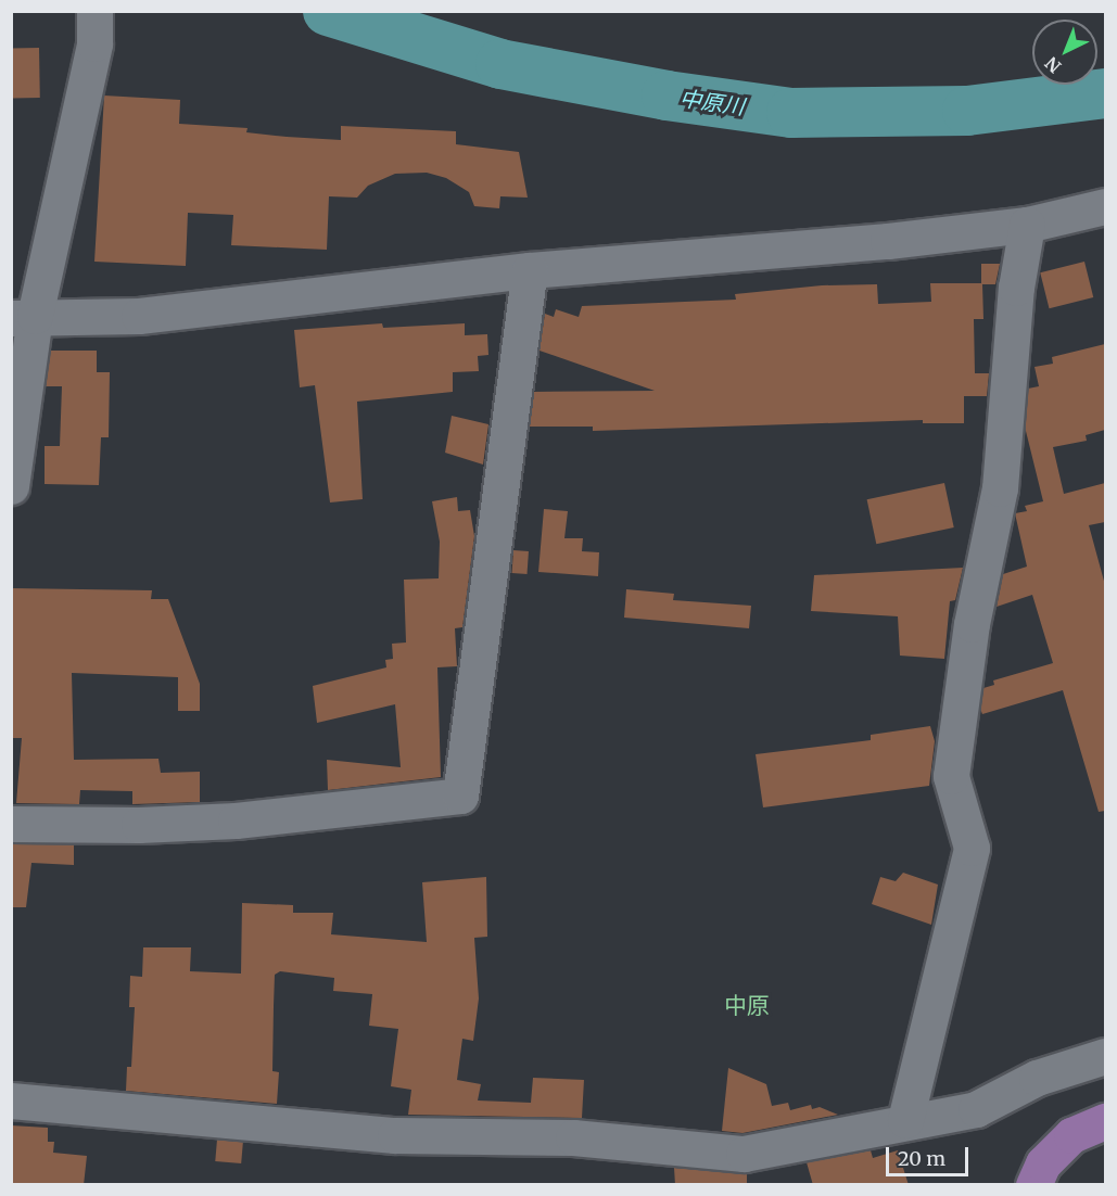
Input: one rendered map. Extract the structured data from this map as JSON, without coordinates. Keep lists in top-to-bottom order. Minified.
{"districts":["中原"],"water":["中原川"],"scale_bar":"20 m","north":"bottom left"}
